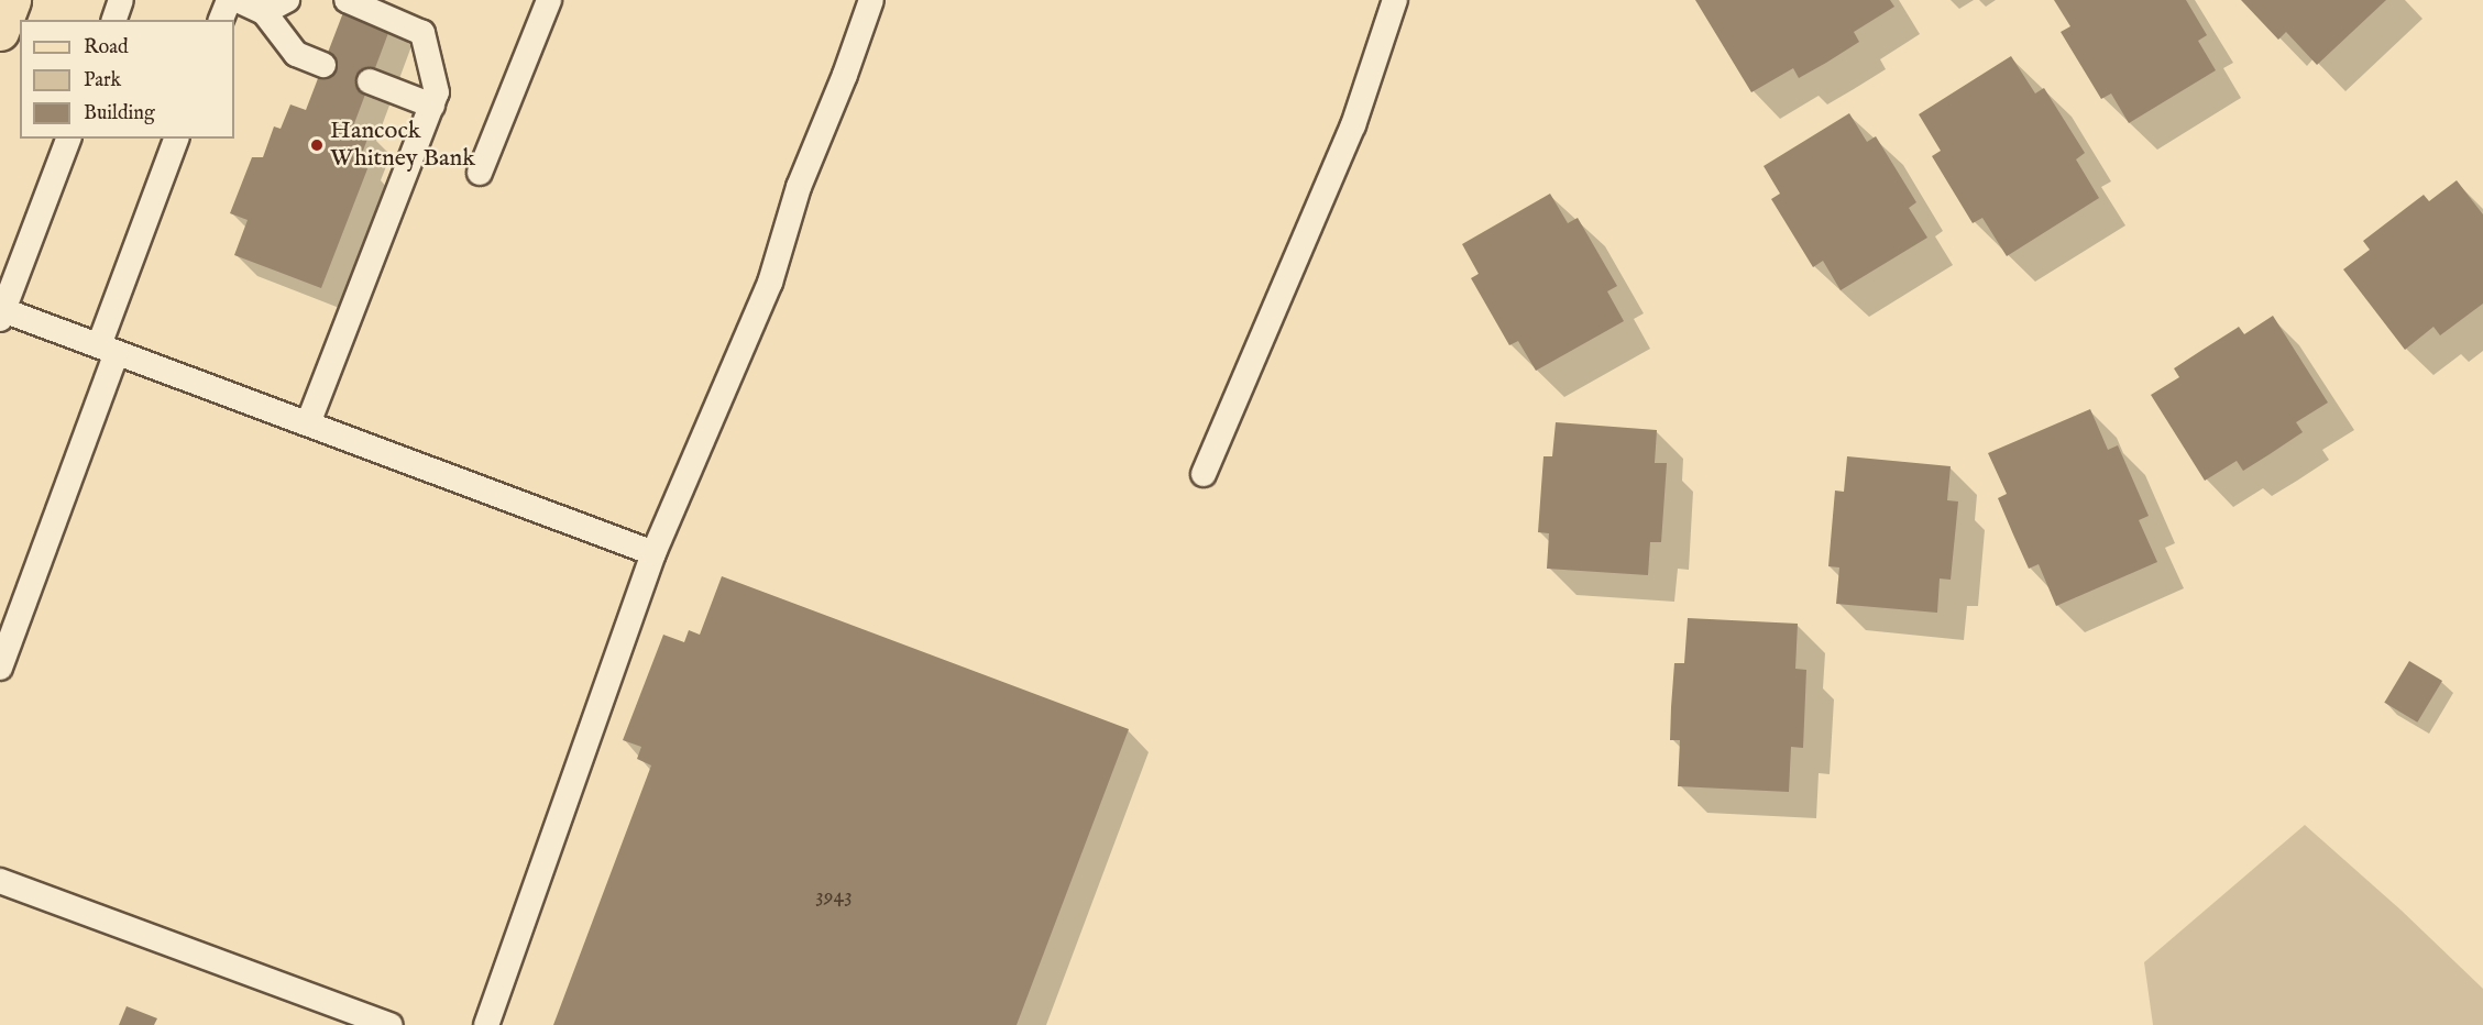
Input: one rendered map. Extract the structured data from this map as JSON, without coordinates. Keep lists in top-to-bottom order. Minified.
{"places":["Hancock Whitney Bank"],"house_numbers":["3943"],"legend":["Road","Park","Building"]}
